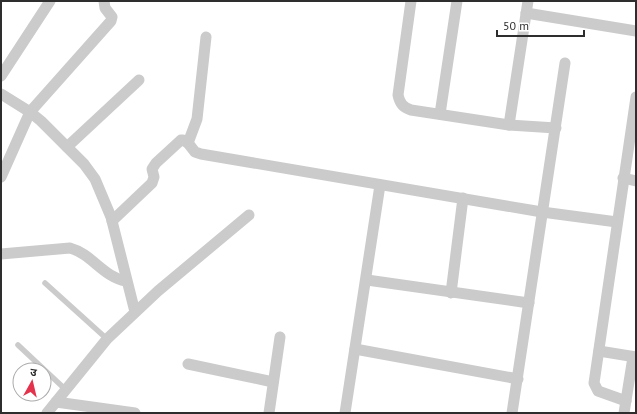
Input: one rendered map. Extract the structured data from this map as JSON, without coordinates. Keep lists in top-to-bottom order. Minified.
{"scale_bar":"50 m","north":"top"}
